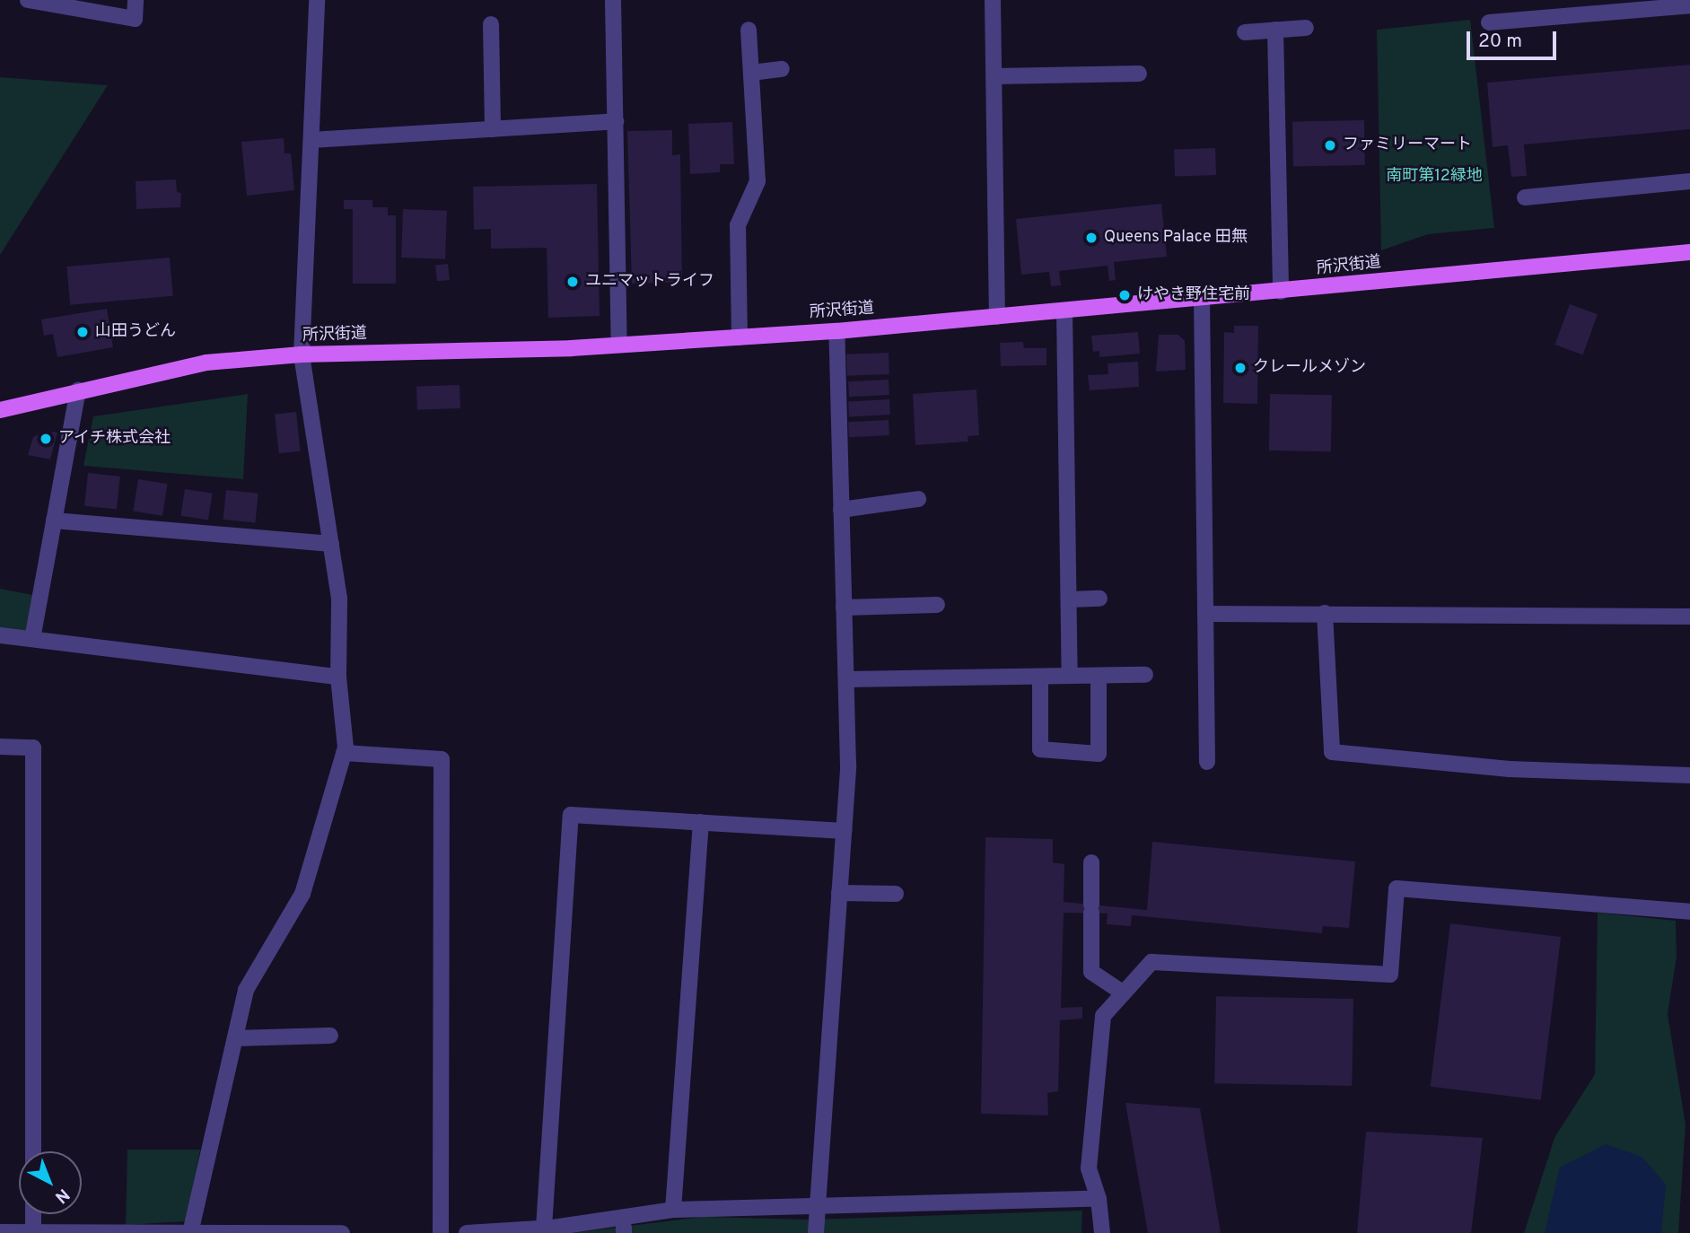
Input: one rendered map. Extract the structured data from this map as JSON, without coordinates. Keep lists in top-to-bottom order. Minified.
{"streets":{"main road":["所沢街道"]},"parks":["南町第12緑地"],"places":["ファミリーマート","Queens Palace 田無","ユニマットライフ","けやき野住宅前","山田うどん","クレールメゾン","アイチ株式会社"],"scale_bar":"20 m","north":"bottom right"}
